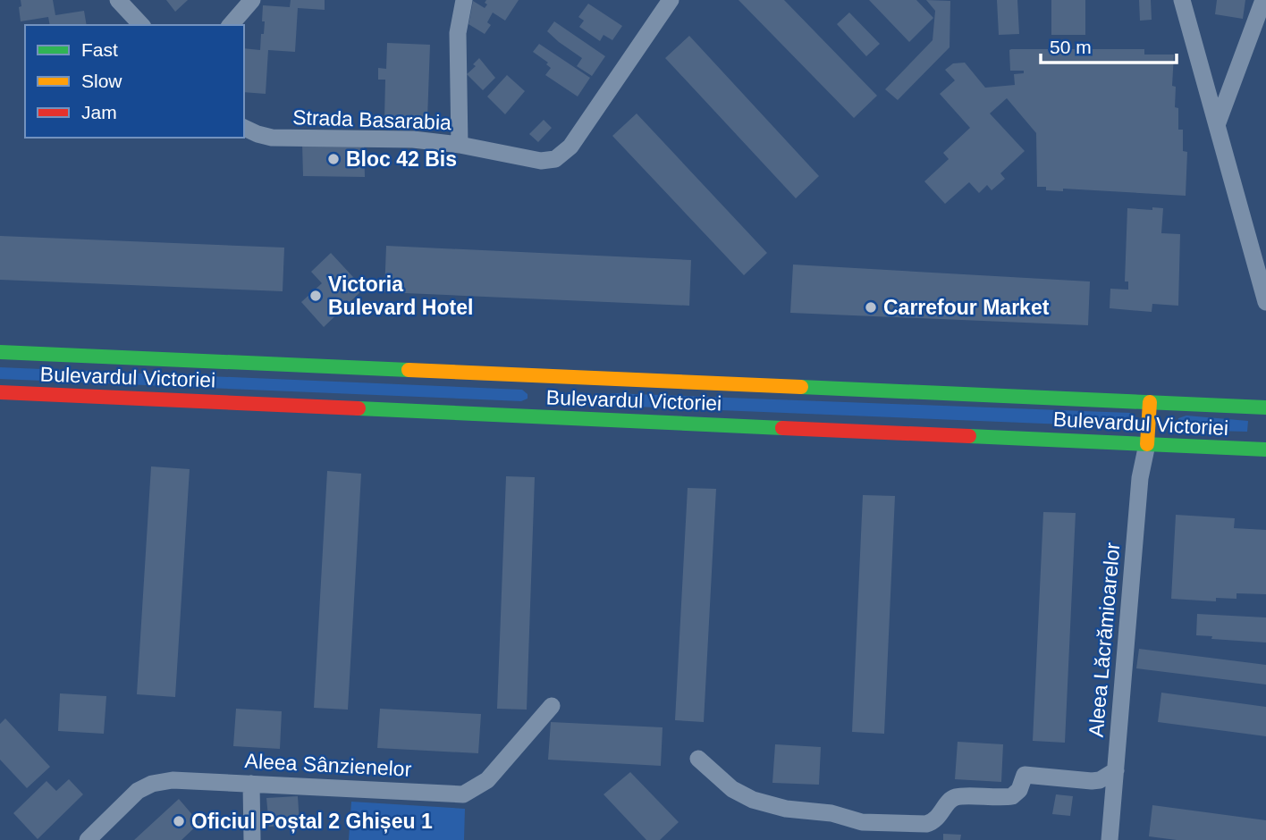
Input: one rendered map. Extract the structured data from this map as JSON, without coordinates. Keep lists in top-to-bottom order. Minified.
{"streets":{"main road":["Bulevardul Victoriei"],"street":["Strada Basarabia","Aleea Lăcrămioarelor","Aleea Sânzienelor"]},"crossings":[["Bulevardul Victoriei","Aleea Lăcrămioarelor"]],"places":["Bloc 42 Bis","Victoria Bulevard Hotel","Carrefour Market","Oficiul Poștal 2 Ghișeu 1"],"legend":["Fast","Slow","Jam"],"scale_bar":"50 m"}
